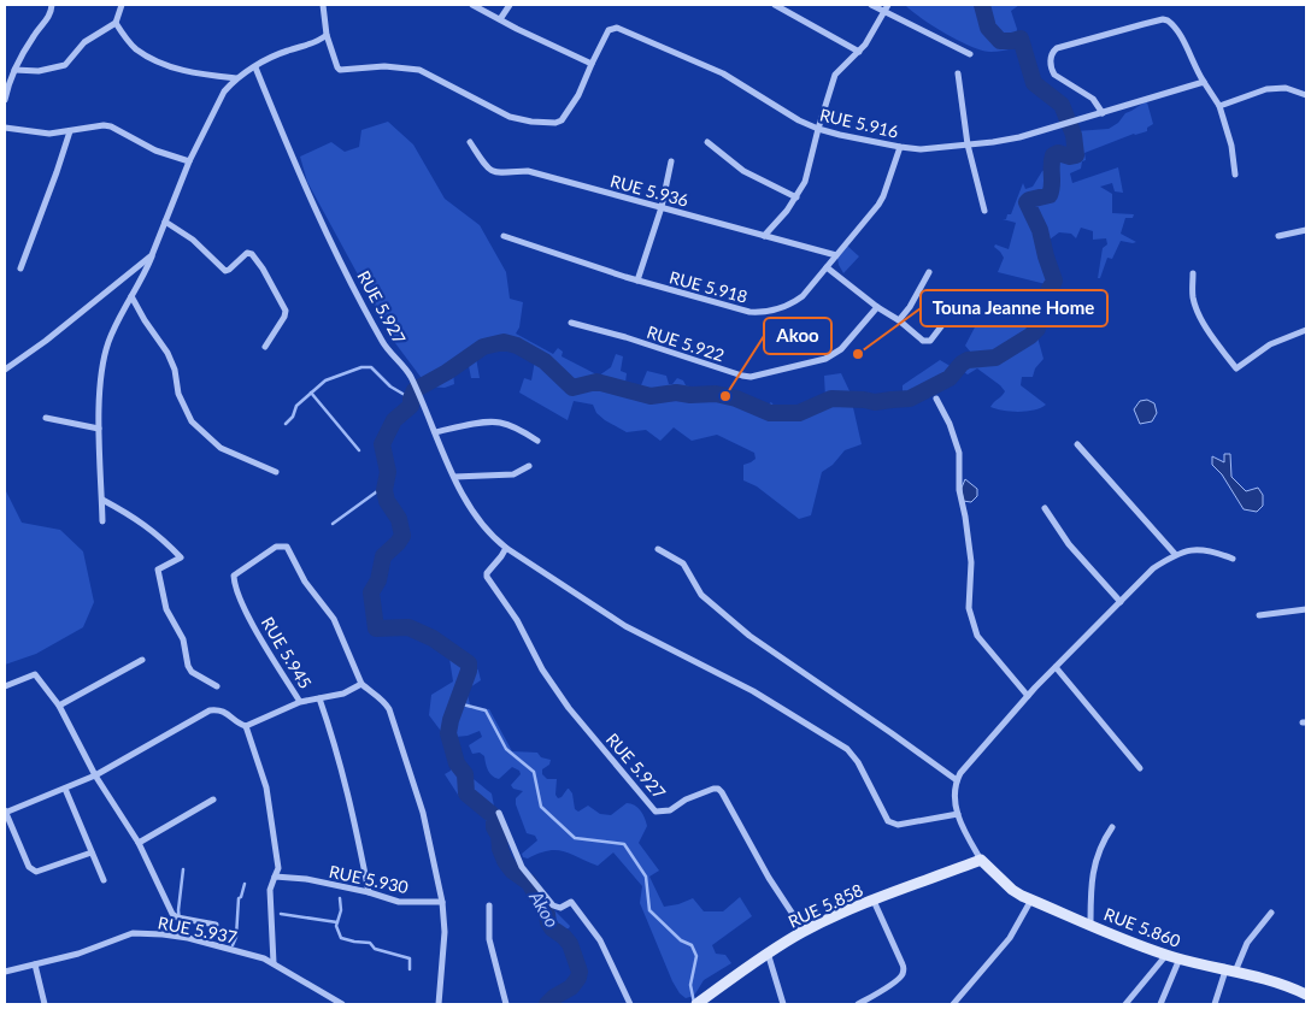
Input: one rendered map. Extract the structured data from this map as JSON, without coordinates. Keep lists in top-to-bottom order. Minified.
{"streets":{"street":["RUE 5.916","RUE 5.936","RUE 5.918","RUE 5.927","RUE 5.922","RUE 5.945","RUE 5.930","RUE 5.858","RUE 5.860","RUE 5.937"]},"crossings":[["RUE 5.916","RUE 5.918"],["RUE 5.936","RUE 5.918"],["RUE 5.927","RUE 5.858"],["RUE 5.858","RUE 5.860"]],"water":["Akoo"],"places":["Touna Jeanne Home","Akoo"]}
